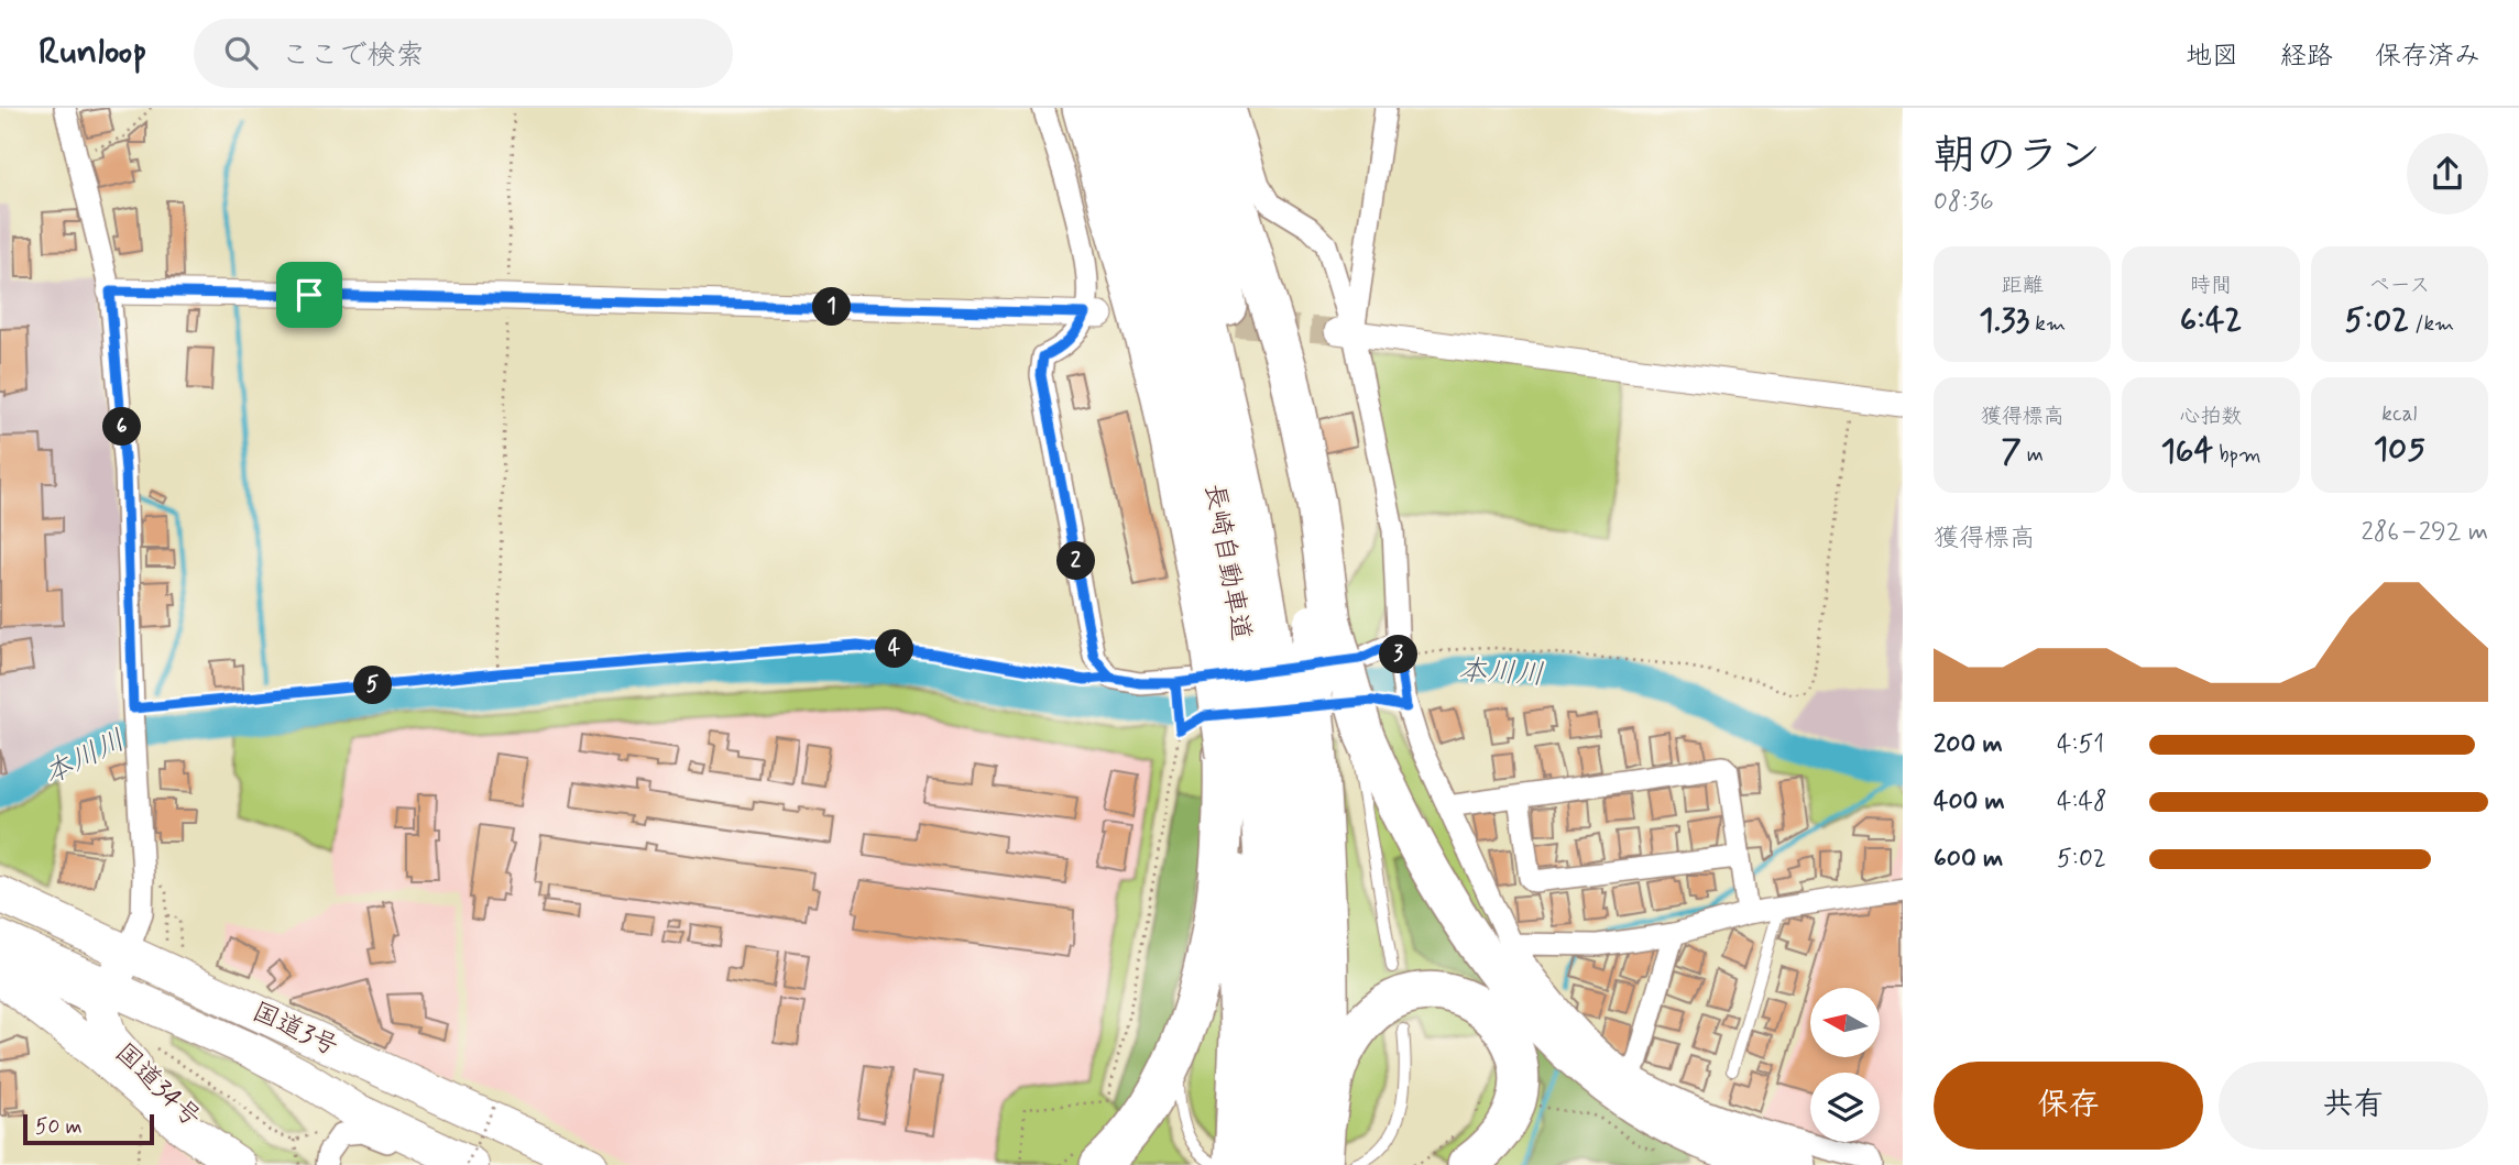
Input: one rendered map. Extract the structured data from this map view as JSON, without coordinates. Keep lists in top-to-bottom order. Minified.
{"streets":{"highway":["長崎自動車道","国道3号","国道34号"]},"crossings":[["国道3号","国道34号"]],"water":["本川川"],"scale_bar":"50 m","north":"left","page":{"header":"Runloop","search":"ここで検索","nav":["地図","経路","保存済み"],"heading":["朝のラン","08:36"],"stats":[["距離","1.33 km"],["時間","6:42"],["ペース","5:02 /km"],["獲得標高","7 m"],["心拍数","164 bpm"],["kcal","105"]],"pins":["1","6","2","4","3","5"],"chart":["獲得標高","286–292 m"],"list":[{"name":"200 m","note":"4:51"},{"name":"400 m","note":"4:48"},{"name":"600 m","note":"5:02"}],"buttons":["保存","共有"],"scale":"50 m"}}
